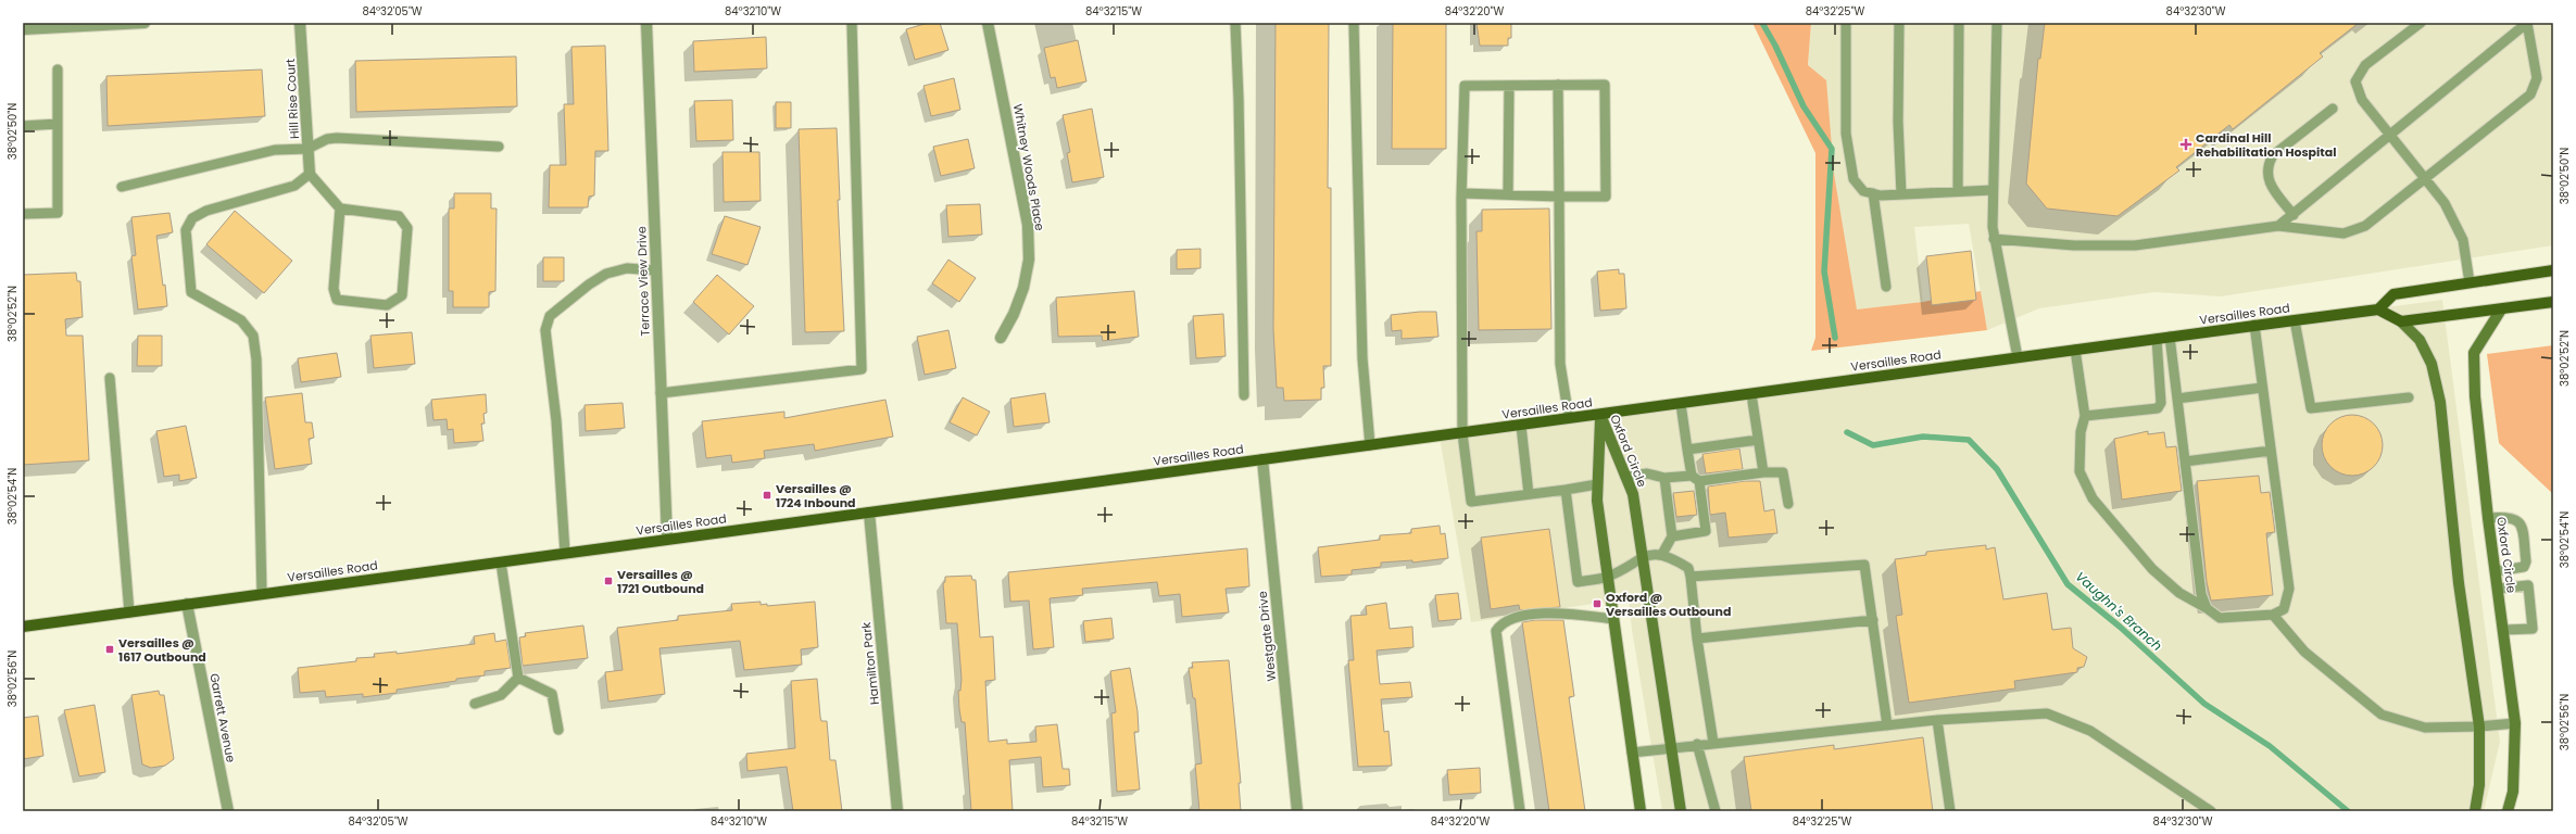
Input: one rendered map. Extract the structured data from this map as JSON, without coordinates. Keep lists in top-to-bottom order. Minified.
{"streets":{"main road":["Versailles Road"],"street":["Hill Rise Court","Whitney Woods Place","Terrace View Drive","Oxford Circle","Westgate Drive","Hamilton Park","Garrett Avenue"]},"crossings":[["Terrace View Drive","Versailles Road"],["Versailles Road","Oxford Circle"],["Versailles Road","Westgate Drive"],["Versailles Road","Hamilton Park"],["Versailles Road","Garrett Avenue"]],"water":["Vaughn's Branch"],"places":{"health":["Cardinal Hill Rehabilitation Hospital"],"transit":["Versailles @ 1724 Inbound","Versailles @ 1721 Outbound","Oxford @ Versailles Outbound","Versailles @ 1617 Outbound"]},"coordinates":["84°32'05\"W","84°32'10\"W","84°32'15\"W","84°32'20\"W","84°32'25\"W","84°32'30\"W","38°02'50\"N","38°02'52\"N","38°02'54\"N","38°02'56\"N"]}
